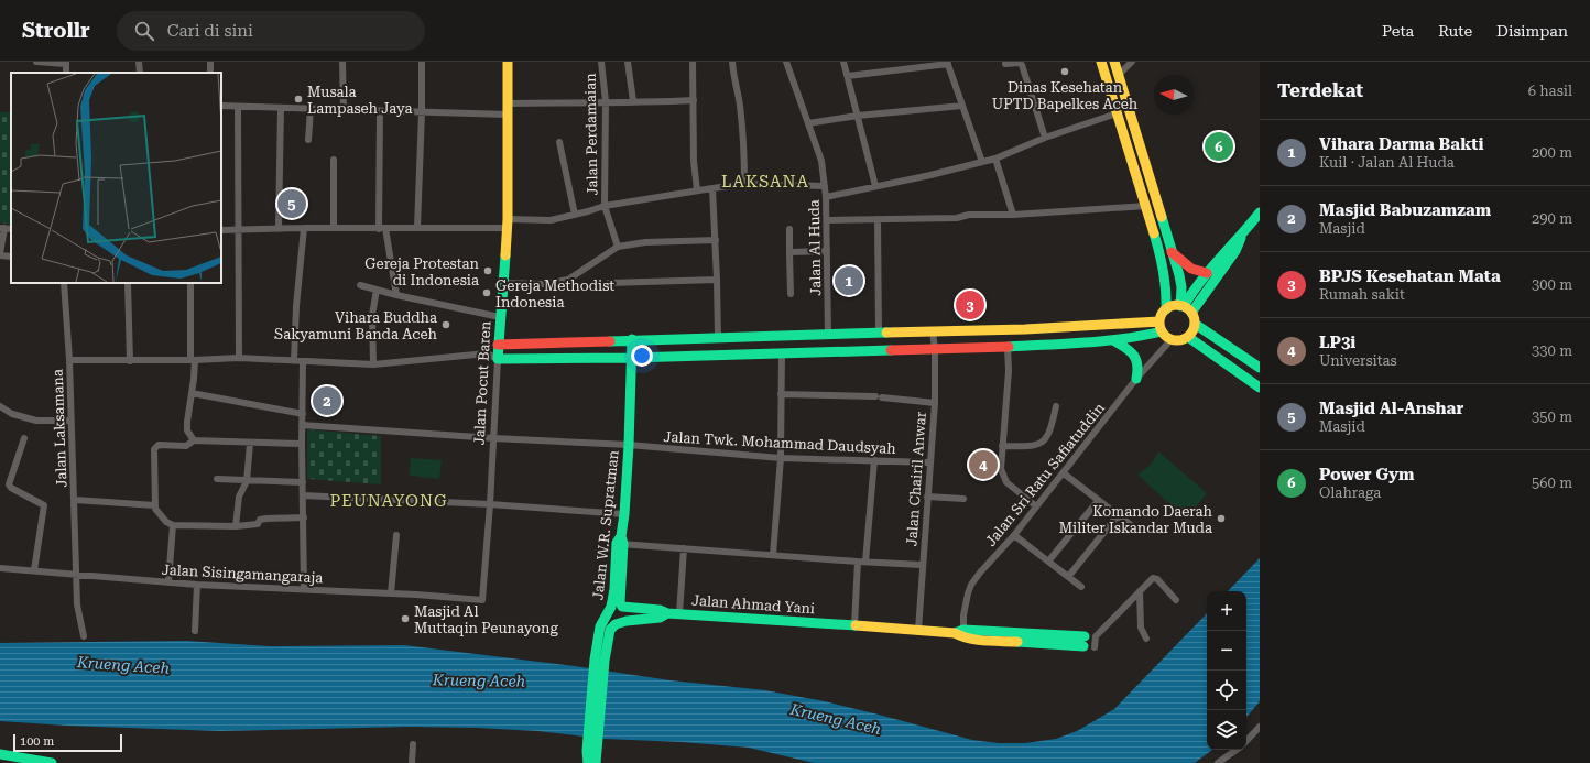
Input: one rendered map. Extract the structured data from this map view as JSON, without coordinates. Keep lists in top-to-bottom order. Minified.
{"streets":{"main road":["Jalan Pocut Baren","Jalan W.R. Supratman","Jalan Ahmad Yani"],"street":["Jalan Perdamaian","Jalan Al Huda","Jalan Laksamana","Jalan Twk. Mohammad Daudsyah","Jalan Sri Ratu Safiatuddin","Jalan Chairil Anwar","Jalan Sisingamangaraja"]},"crossings":[["Jalan Pocut Baren","Jalan Twk. Mohammad Daudsyah"],["Jalan Pocut Baren","Jalan Sisingamangaraja"],["Jalan Laksamana","Jalan Sisingamangaraja"],["Jalan Twk. Mohammad Daudsyah","Jalan Chairil Anwar"],["Jalan Twk. Mohammad Daudsyah","Jalan W.R. Supratman"],["Jalan Sri Ratu Safiatuddin","Jalan Ahmad Yani"],["Jalan Chairil Anwar","Jalan Ahmad Yani"],["Jalan W.R. Supratman","Jalan Ahmad Yani"]],"districts":["LAKSANA","PEUNAYONG"],"water":["Krueng Aceh"],"places":["Dinas Kesehatan UPTD Bapelkes Aceh","Musala Lampaseh Jaya","Gereja Protestan di Indonesia","Gereja Methodist Indonesia","Vihara Buddha Sakyamuni Banda Aceh","Komando Daerah Militer Iskandar Muda","Masjid Al Muttaqin Peunayong"],"scale_bar":"100 m","north":"left","page":{"header":"Strollr","search":"Cari di sini","nav":["Peta","Rute","Disimpan"],"heading":["Terdekat","6 hasil"],"list":[{"mark":"1","name":"Vihara Darma Bakti","note":"Kuil · Jalan Al Huda","value":"200 m"},{"mark":"2","name":"Masjid Babuzamzam","note":"Masjid","value":"290 m"},{"mark":"3","name":"BPJS Kesehatan Mata","note":"Rumah sakit","value":"300 m"},{"mark":"4","name":"LP3i","note":"Universitas","value":"330 m"},{"mark":"5","name":"Masjid Al-Anshar","note":"Masjid","value":"350 m"},{"mark":"6","name":"Power Gym","note":"Olahraga","value":"560 m"}],"pins":["6","5","1","3","2","4"],"map_buttons":["+","−"],"scale":"100 m"}}
